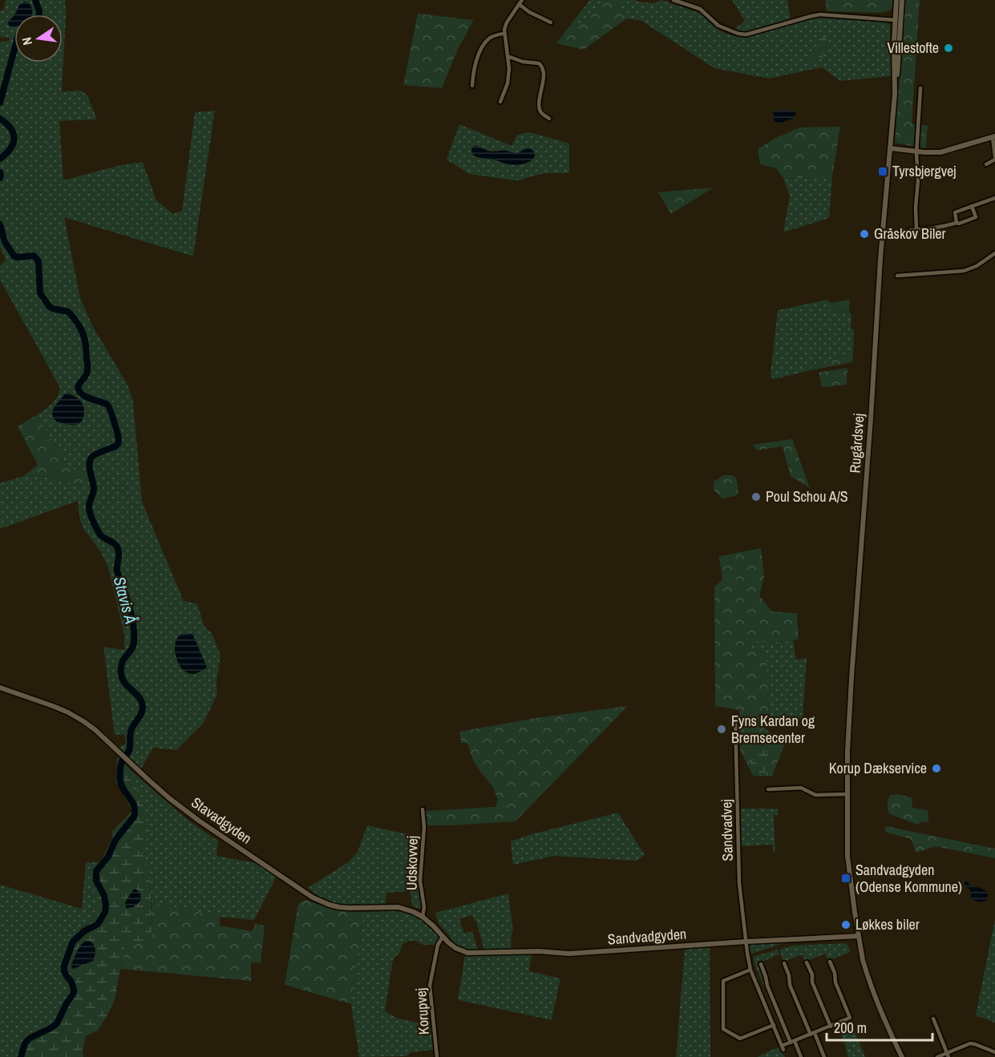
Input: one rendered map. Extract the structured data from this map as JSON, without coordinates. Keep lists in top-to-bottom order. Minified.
{"streets":{"main road":["Rugårdsvej","Stavadgyden","Sandvadgyden"],"street":["Sandvadvej","Udskovvej","Korupvej"]},"crossings":[["Rugårdsvej","Sandvadgyden"],["Stavadgyden","Udskovvej"],["Stavadgyden","Sandvadgyden"],["Stavadgyden","Korupvej"],["Sandvadvej","Sandvadgyden"],["Sandvadgyden","Korupvej"]],"water":["Stavis Å"],"places":{"other":["Villestofte","Gråskov Biler","Poul Schou A/S","Fyns Kardan og Bremsecenter","Korup Dækservice","Løkkes biler"],"transit":["Tyrsbjergvej","Sandvadgyden (Odense Kommune)"]},"scale_bar":"200 m","north":"left"}
